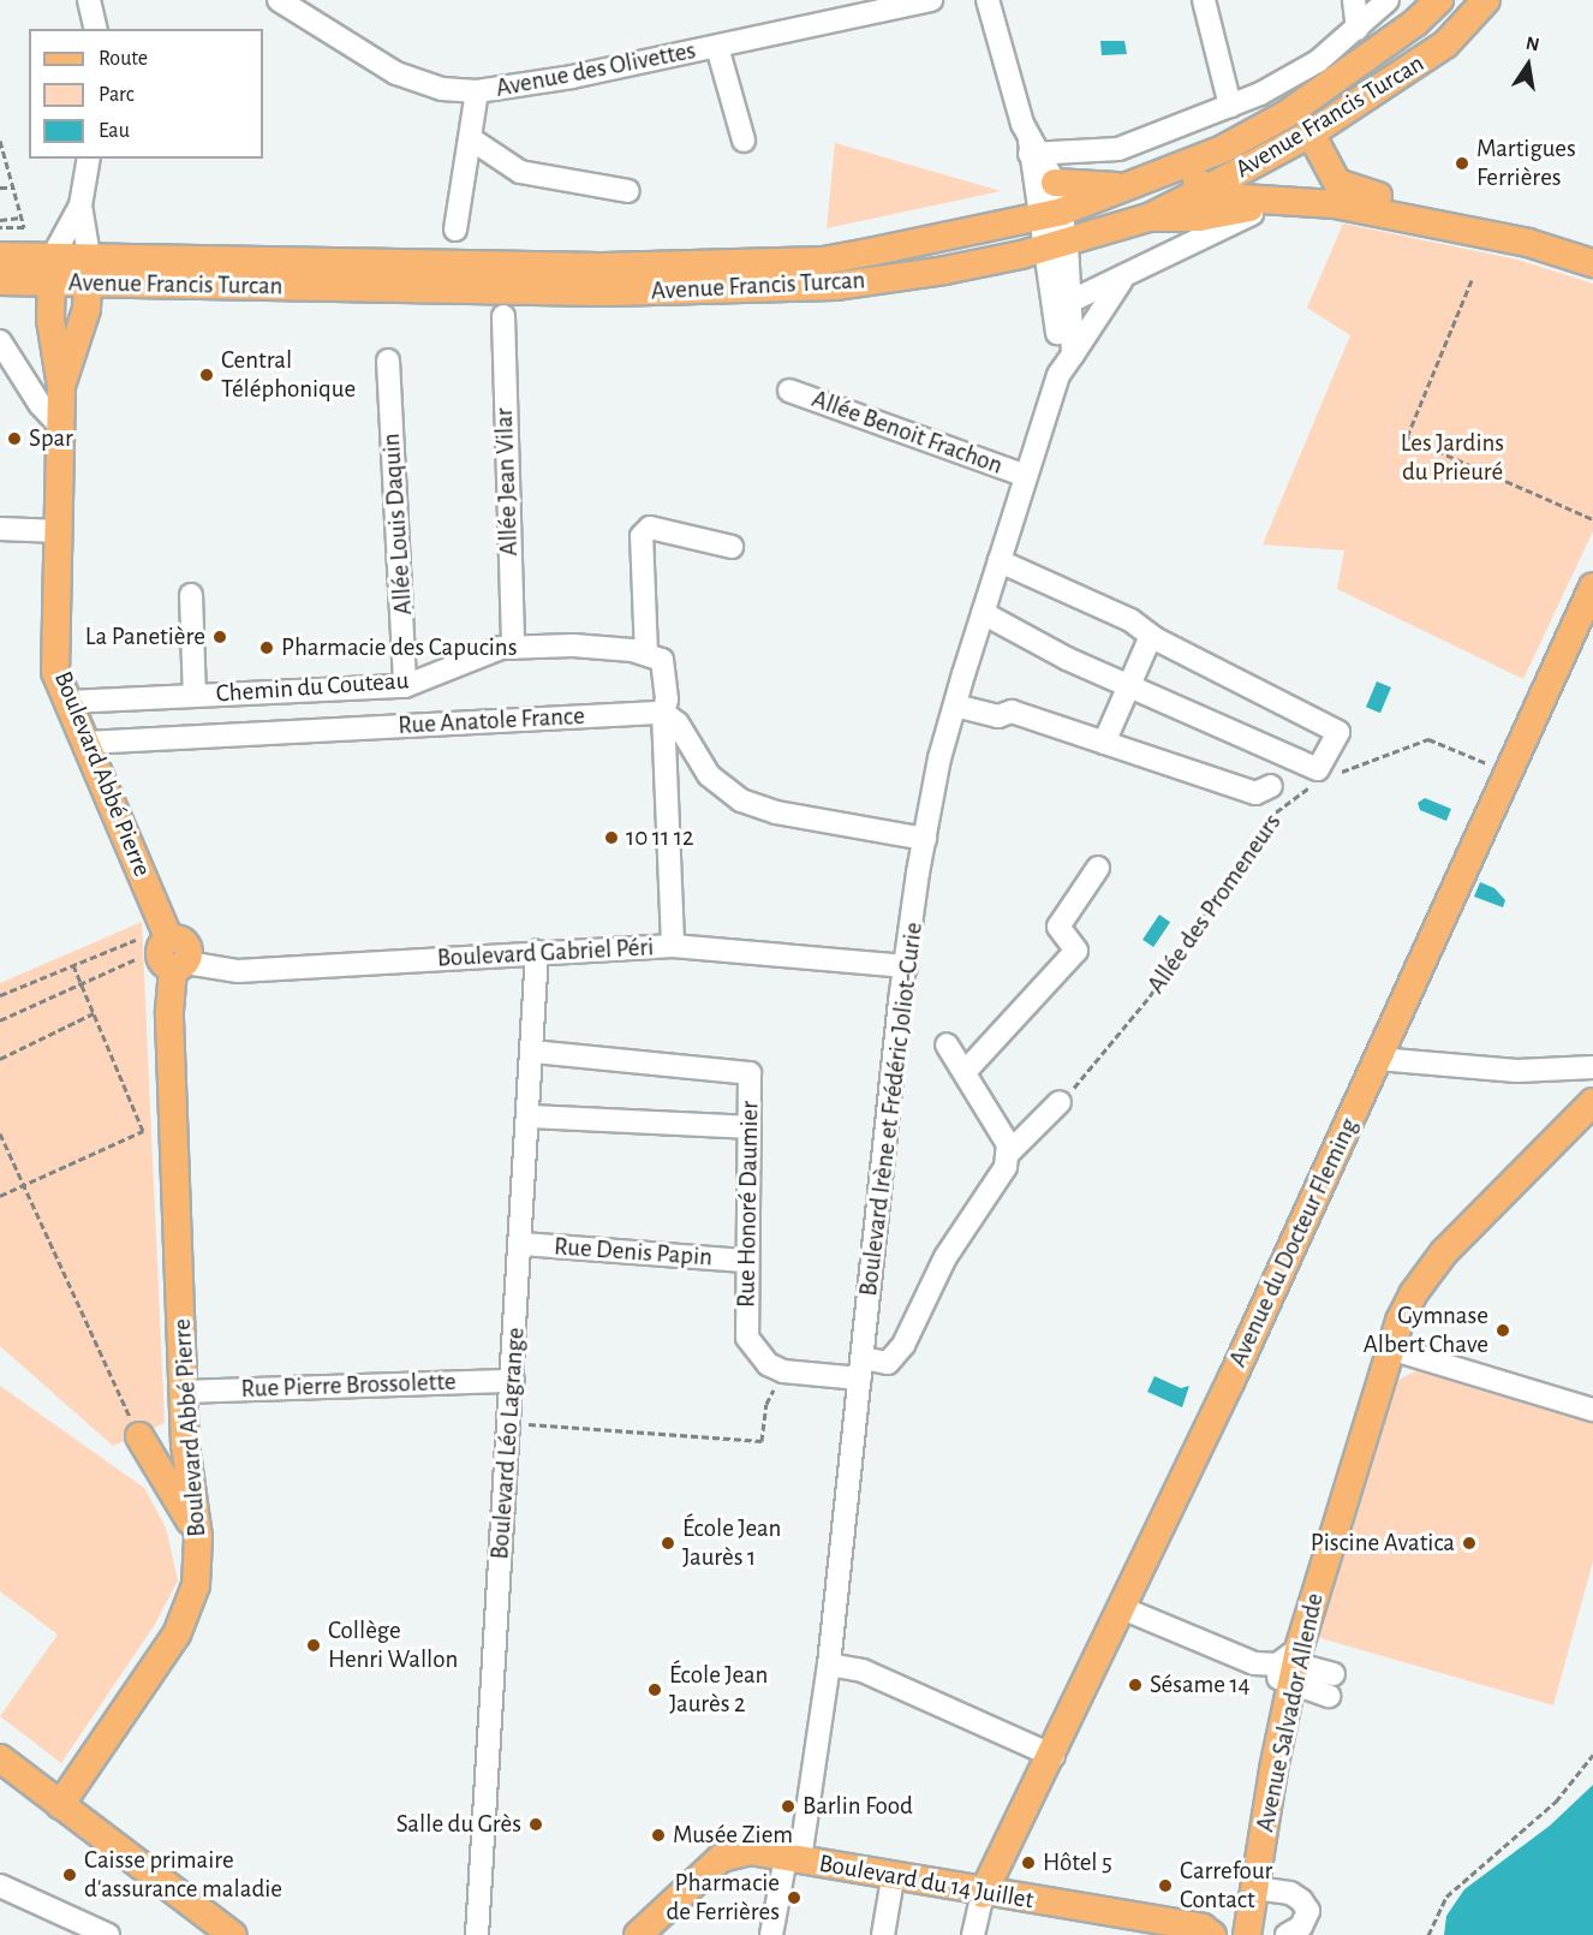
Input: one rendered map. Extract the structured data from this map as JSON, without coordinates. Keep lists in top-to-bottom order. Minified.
{"streets":{"main road":["Avenue Francis Turcan","Boulevard Abbé Pierre","Avenue du Docteur Fleming","Avenue Salvador Allende","Boulevard du 14 Juillet"],"street":["Avenue des Olivettes","Allée Benoit Frachon","Allée Jean Vilar","Allée Louis Daquin","Chemin du Couteau","Rue Anatole France","Boulevard Gabriel Péri","Boulevard Irène et Frédéric Joliot-Curie","Rue Honoré Daumier","Rue Denis Papin","Rue Pierre Brossolette","Boulevard Léo Lagrange"],"path":["Allée des Promeneurs"]},"crossings":[["Avenue Francis Turcan","Boulevard Abbé Pierre"],["Avenue Francis Turcan","Boulevard Irène et Frédéric Joliot-Curie"],["Allée Benoit Frachon","Boulevard Irène et Frédéric Joliot-Curie"],["Allée Jean Vilar","Chemin du Couteau"],["Allée Louis Daquin","Chemin du Couteau"],["Chemin du Couteau","Boulevard Abbé Pierre"],["Rue Anatole France","Boulevard Abbé Pierre"],["Boulevard Abbé Pierre","Boulevard Gabriel Péri"],["Boulevard Abbé Pierre","Rue Pierre Brossolette"],["Boulevard Gabriel Péri","Boulevard Irène et Frédéric Joliot-Curie"],["Boulevard Gabriel Péri","Boulevard Léo Lagrange"],["Boulevard Irène et Frédéric Joliot-Curie","Boulevard du 14 Juillet"],["Rue Honoré Daumier","Rue Denis Papin"],["Rue Honoré Daumier","Boulevard Léo Lagrange"],["Avenue du Docteur Fleming","Boulevard du 14 Juillet"],["Rue Denis Papin","Boulevard Léo Lagrange"],["Rue Pierre Brossolette","Boulevard Léo Lagrange"],["Avenue Salvador Allende","Boulevard du 14 Juillet"]],"parks":["Les Jardins du Prieuré"],"places":["Martigues Ferrières","Central Téléphonique","Spar","La Panetière","Pharmacie des Capucins","10 11 12","Gymnase Albert Chave","École Jean Jaurès 1","Piscine Avatica","Collège Henri Wallon","Sésame 14","École Jean Jaurès 2","Barlin Food","Salle du Grès","Musée Ziem","Hôtel 5","Caisse primaire d'assurance maladie","Carrefour Contact","Pharmacie de Ferrières"],"legend":["Route","Parc","Eau"],"north":"top"}
